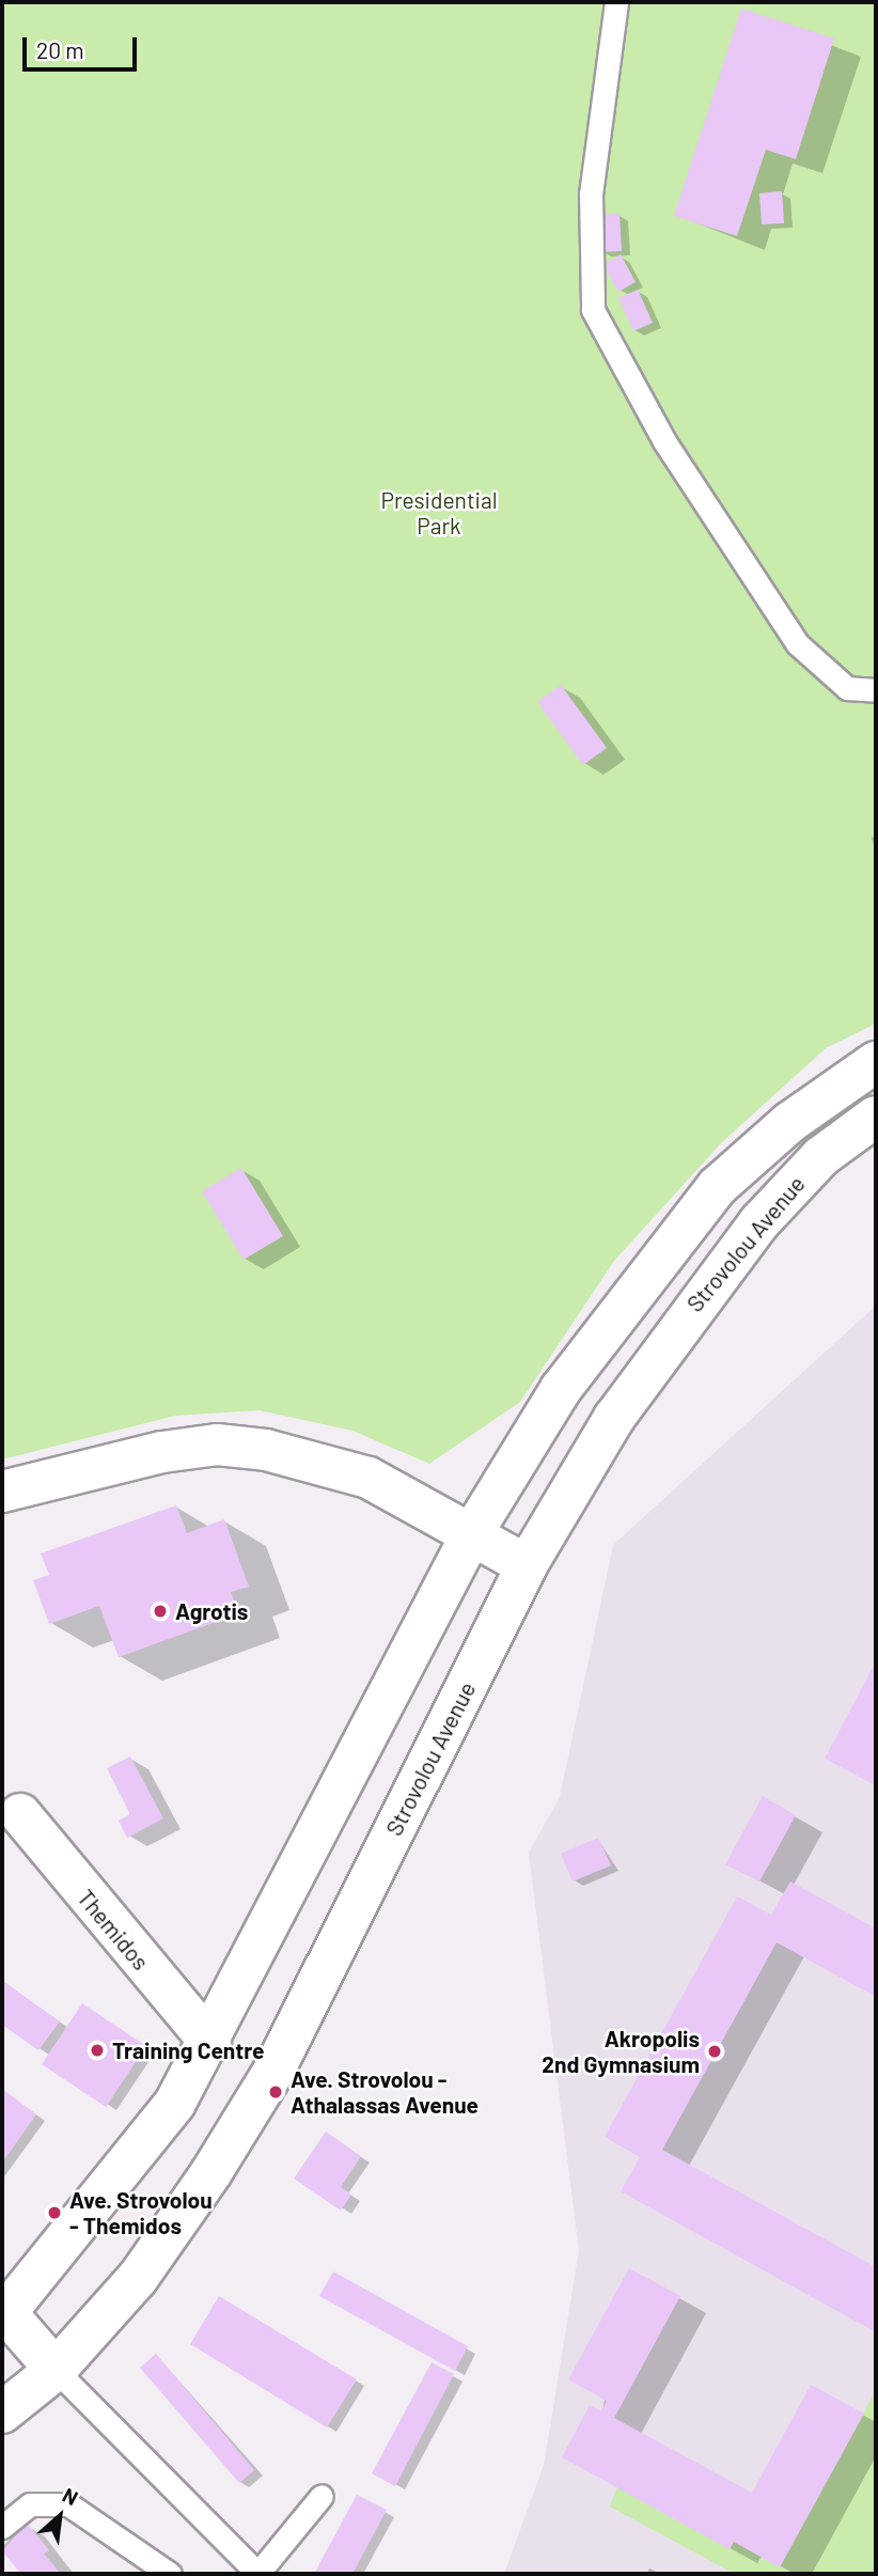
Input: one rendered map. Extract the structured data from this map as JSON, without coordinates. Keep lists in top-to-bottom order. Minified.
{"streets":{"main road":["Strovolou Avenue","Themidos"]},"parks":["Presidential Park"],"places":["Agrotis","Training Centre","Akropolis 2nd Gymnasium","Ave. Strovolou - Athalassas Avenue","Ave. Strovolou - Themidos"],"scale_bar":"20 m","north":"top right"}
